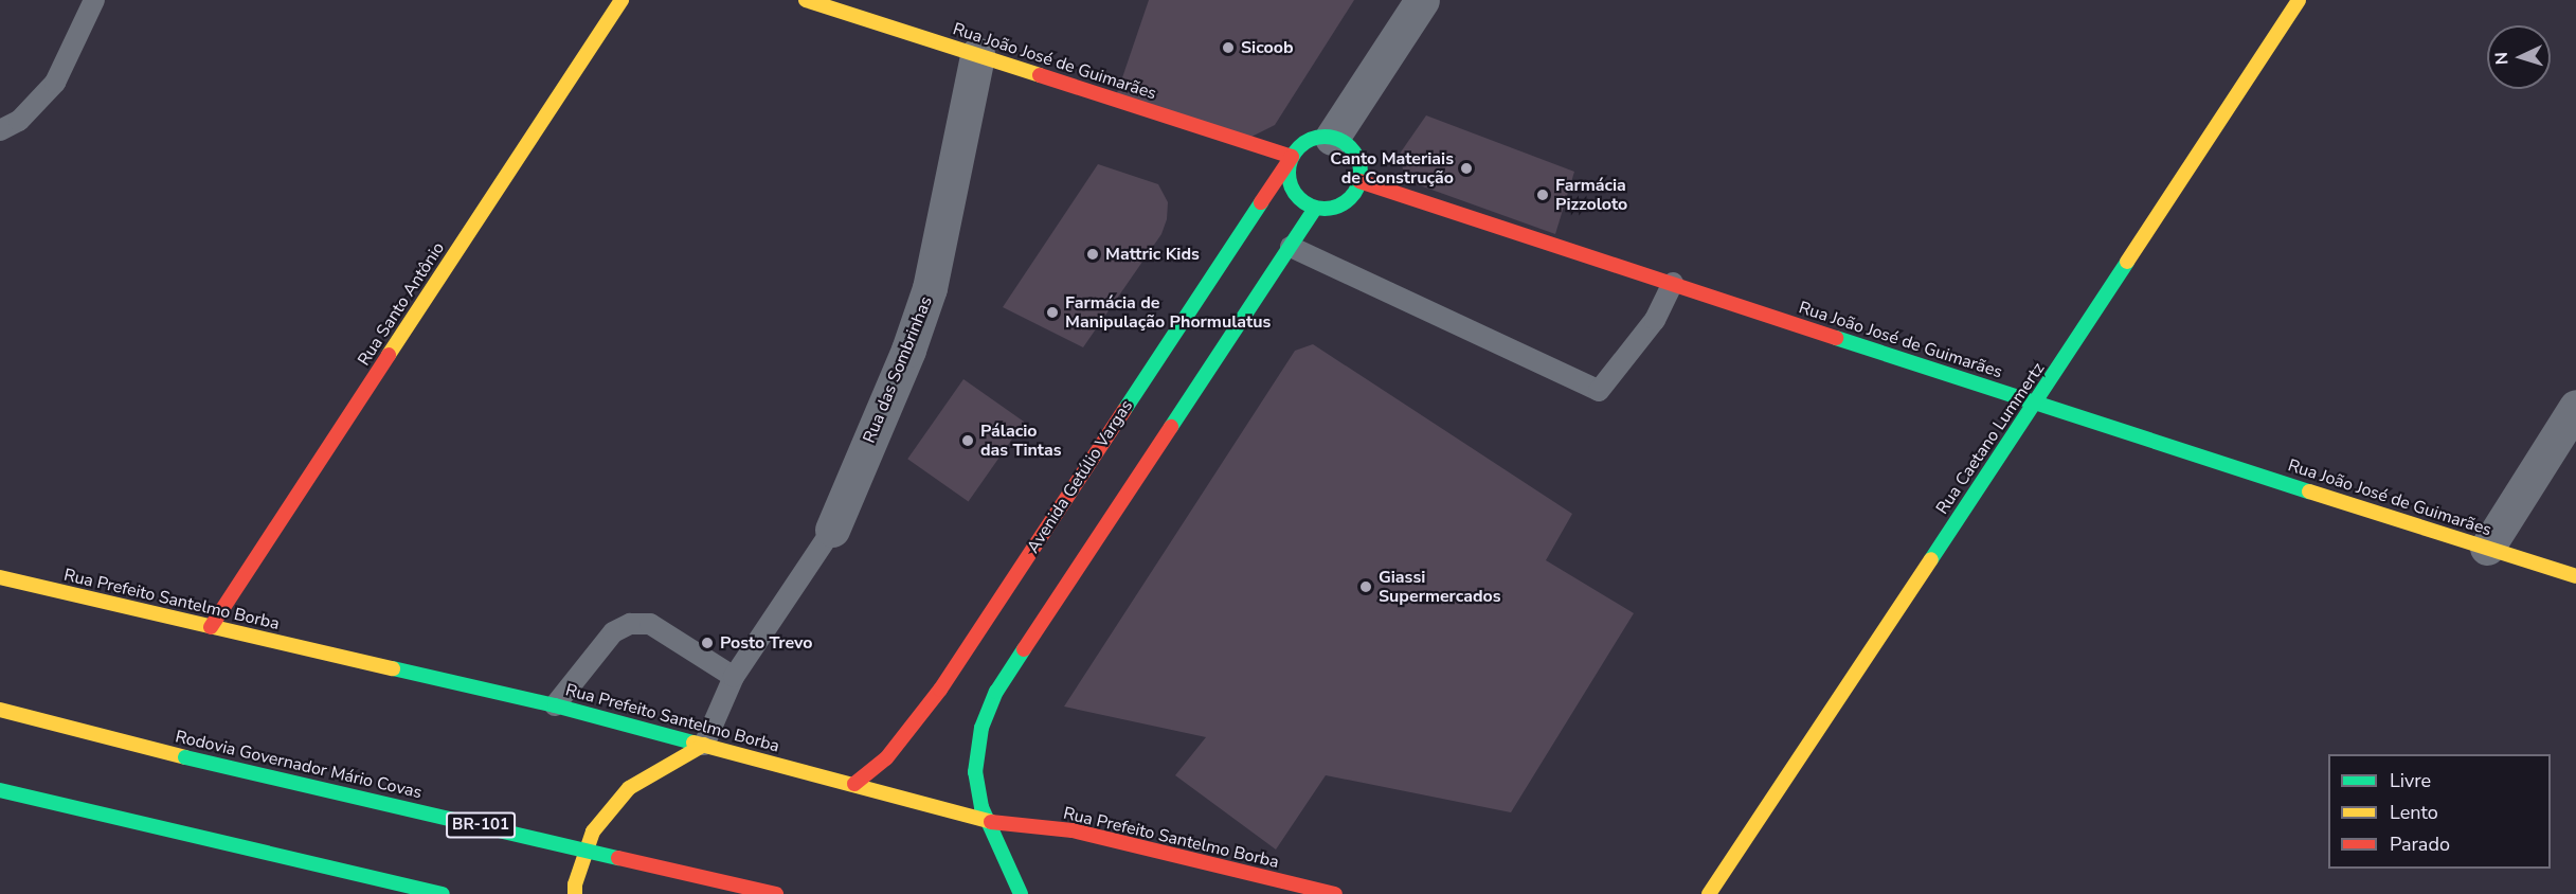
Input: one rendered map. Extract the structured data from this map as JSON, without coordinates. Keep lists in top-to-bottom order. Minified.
{"streets":{"main road":["Rua João José de Guimarães","Rua Santo Antônio","Rua Caetano Lummertz","Avenida Getúlio Vargas","Rua Prefeito Santelmo Borba","Rodovia Governador Mário Covas","BR-101"],"street":["Rua das Sombrinhas"]},"crossings":[["Rua João José de Guimarães","Rua das Sombrinhas"],["Rua João José de Guimarães","Rua Caetano Lummertz"],["Rua João José de Guimarães","Avenida Getúlio Vargas"],["Rua Santo Antônio","Rua Prefeito Santelmo Borba"],["Avenida Getúlio Vargas","Rua Prefeito Santelmo Borba"]],"places":["Sicoob","Canto Materiais de Construção","Farmácia Pizzoloto","Mattric Kids","Farmácia de Manipulação Phormulatus","Pálacio das Tintas","Giassi Supermercados","Posto Trevo"],"legend":["Livre","Lento","Parado"],"north":"left"}
